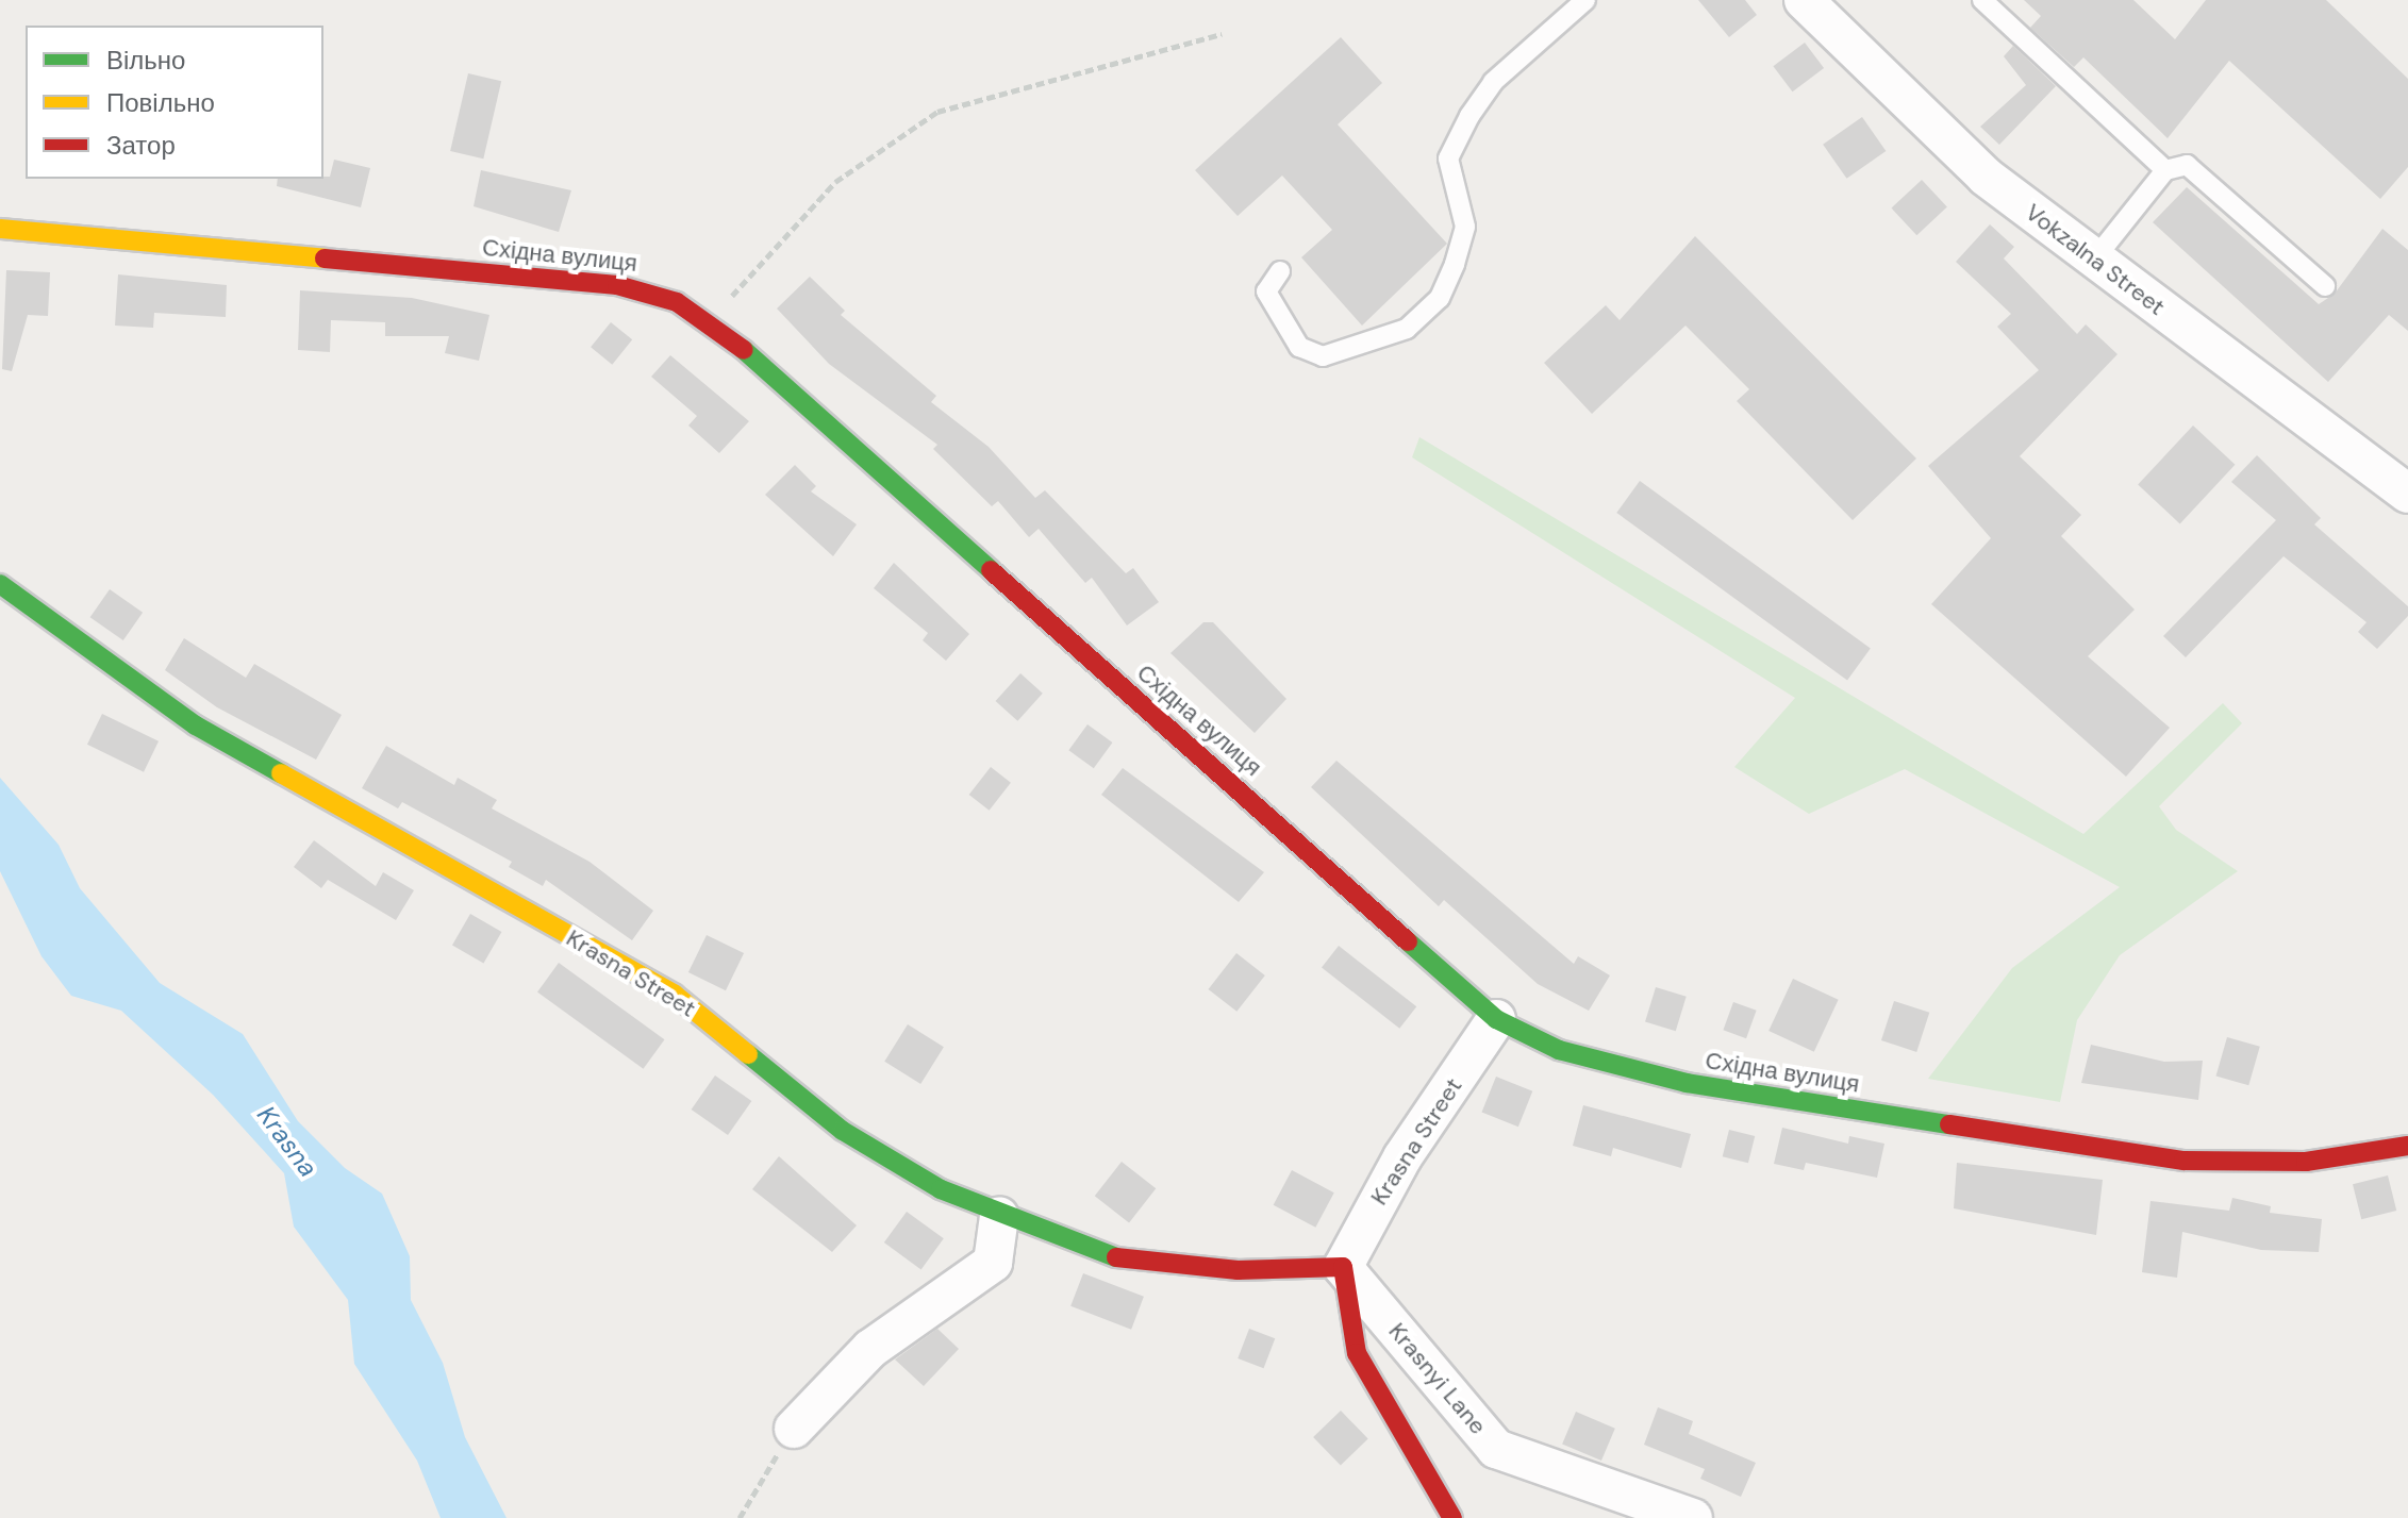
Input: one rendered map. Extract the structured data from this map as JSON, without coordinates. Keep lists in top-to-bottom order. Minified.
{"streets":{"main road":["Східна вулиця","Krasna Street"],"street":["Vokzalna Street","Krasnyi Lane"]},"crossings":[["Східна вулиця","Krasna Street"],["Krasna Street","Krasnyi Lane"]],"water":["Krasna"],"legend":["Вільно","Повільно","Затор"]}
